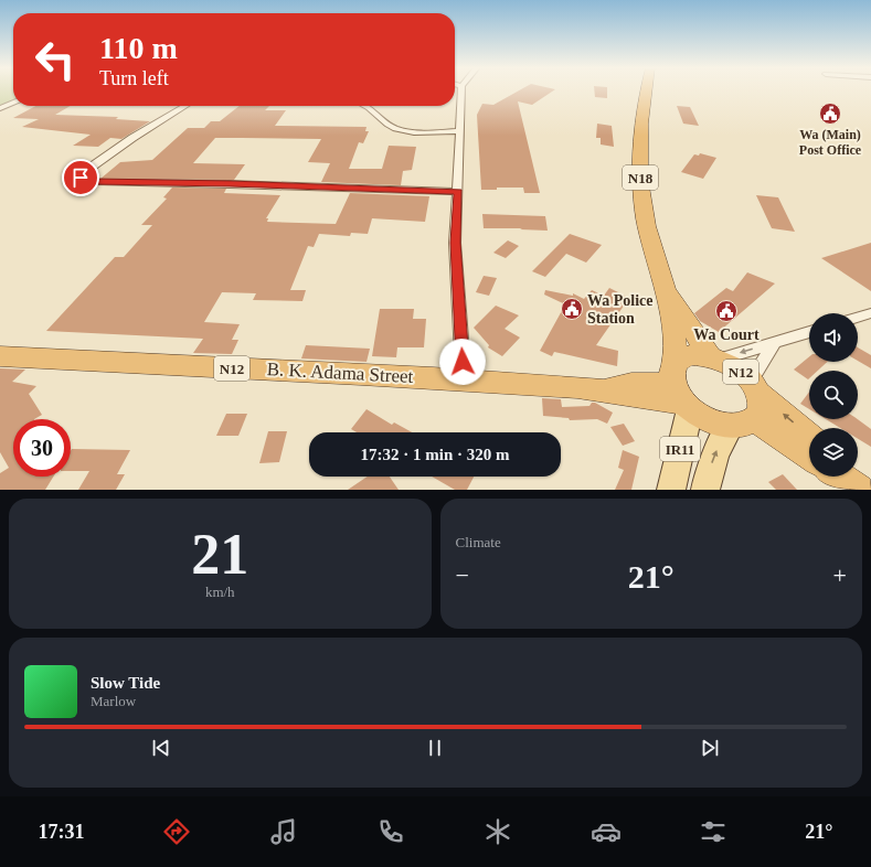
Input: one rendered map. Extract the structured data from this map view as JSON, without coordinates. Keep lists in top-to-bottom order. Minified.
{"streets":{"highway":["N18","N12","B. K. Adama Street"],"main road":["IR11"]},"crossings":[["N18","N12"],["N18","B. K. Adama Street"],["N18","IR11"],["N12","B. K. Adama Street"],["N12","IR11"],["B. K. Adama Street","IR11"]],"places":{"public building":["Wa (Main) Post Office","Wa Police Station","Wa Court"]},"page":{"turn":["110 m","Turn left"],"limit":"30","trip":"17:32 · 1 min · 320 m","tile":[["21","km/h"],"Climate"],"heat":["−","21°","+"],"song":["Slow Tide","Marlow"],"tabs":["17:31","21°"]}}
